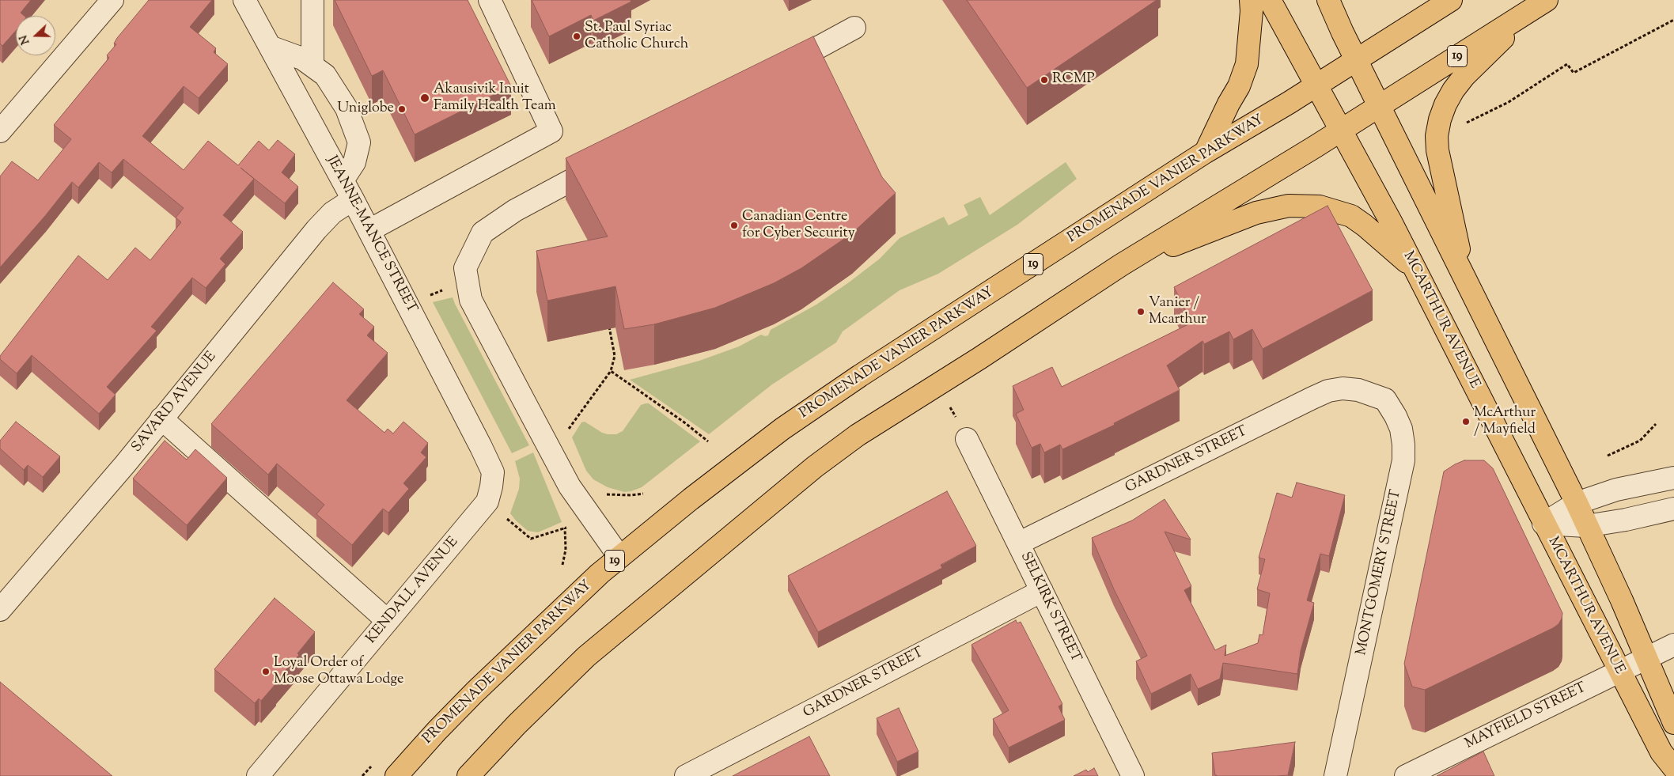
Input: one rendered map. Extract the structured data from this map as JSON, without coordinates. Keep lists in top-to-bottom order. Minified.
{"streets":{"main road":["19","PROMENADE VANIER PARKWAY","MCARTHUR AVENUE"],"street":["JEANNE-MANCE STREET","SAVARD AVENUE","GARDNER STREET","MONTGOMERY STREET","KENDALL AVENUE","SELKIRK STREET","MAYFIELD STREET"]},"crossings":[["19","MCARTHUR AVENUE"],["PROMENADE VANIER PARKWAY","MCARTHUR AVENUE"],["JEANNE-MANCE STREET","SAVARD AVENUE"],["JEANNE-MANCE STREET","KENDALL AVENUE"],["MCARTHUR AVENUE","MAYFIELD STREET"],["GARDNER STREET","MONTGOMERY STREET"],["GARDNER STREET","SELKIRK STREET"]],"places":["St. Paul Syriac Catholic Church","RCMP","Akausivik Inuit Family Health Team","Uniglobe","Canadian Centre for Cyber Security","Vanier / Mcarthur","McArthur / Mayfield","Loyal Order of Moose Ottawa Lodge"],"north":"left"}
